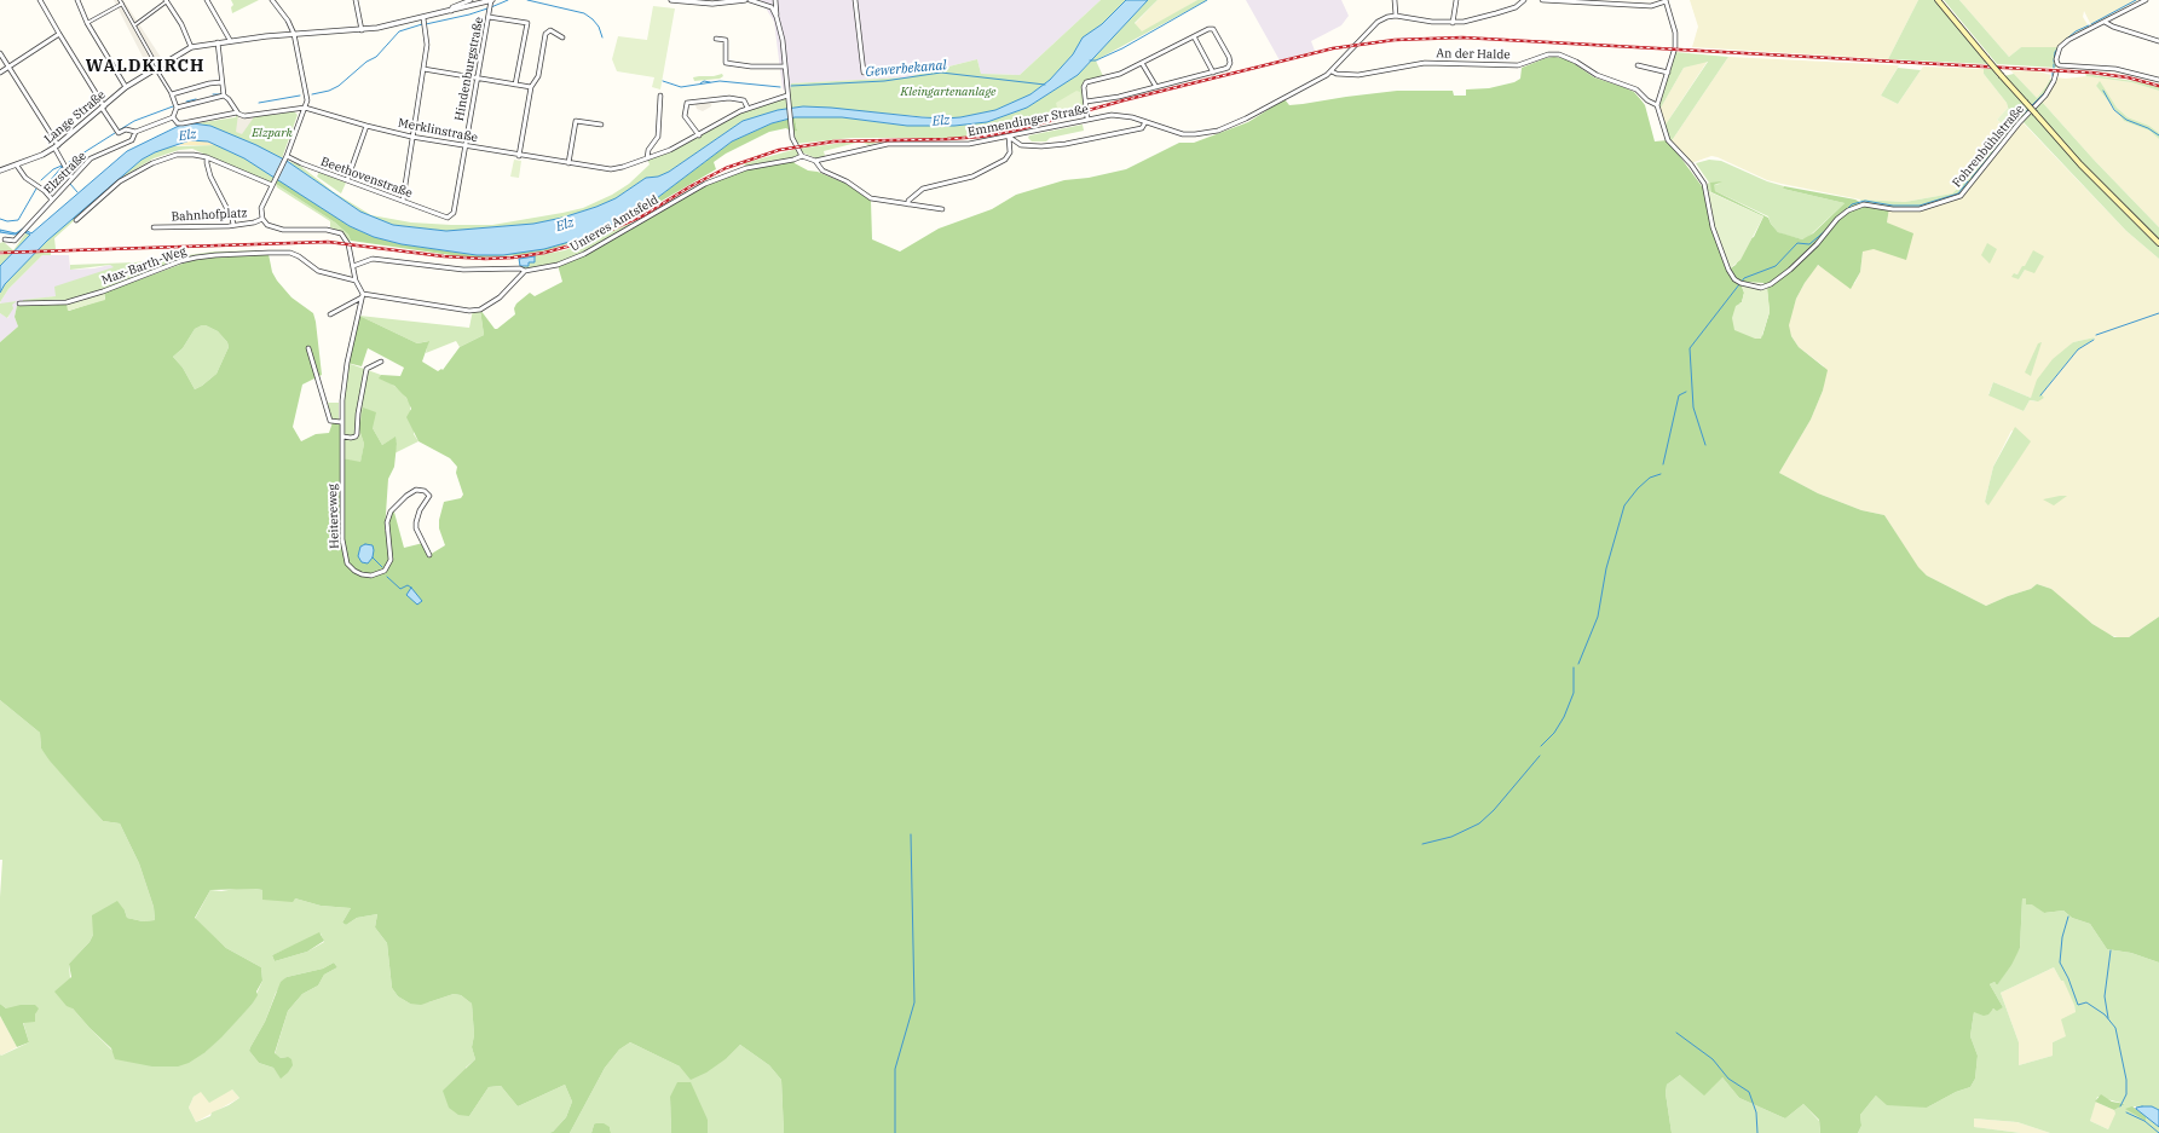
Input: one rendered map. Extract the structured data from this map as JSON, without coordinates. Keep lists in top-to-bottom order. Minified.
{"streets":{"street":["An der Halde","Hindenburgstraße","Lange Straße","Emmendinger Straße","Merklinstraße","Fohrenbühlstraße","Elzstraße","Beethovenstraße","Bahnhofplatz","Unteres Amtsfeld","Max-Barth-Weg","Heitereweg"]},"crossings":[["An der Halde","Emmendinger Straße"],["An der Halde","Fohrenbühlstraße"],["Hindenburgstraße","Lange Straße"],["Hindenburgstraße","Merklinstraße"],["Hindenburgstraße","Beethovenstraße"],["Bahnhofplatz","Unteres Amtsfeld"]],"districts":["WALDKIRCH"],"water":["Gewerbekanal","Elz"],"parks":["Kleingartenanlage","Elzpark"]}
